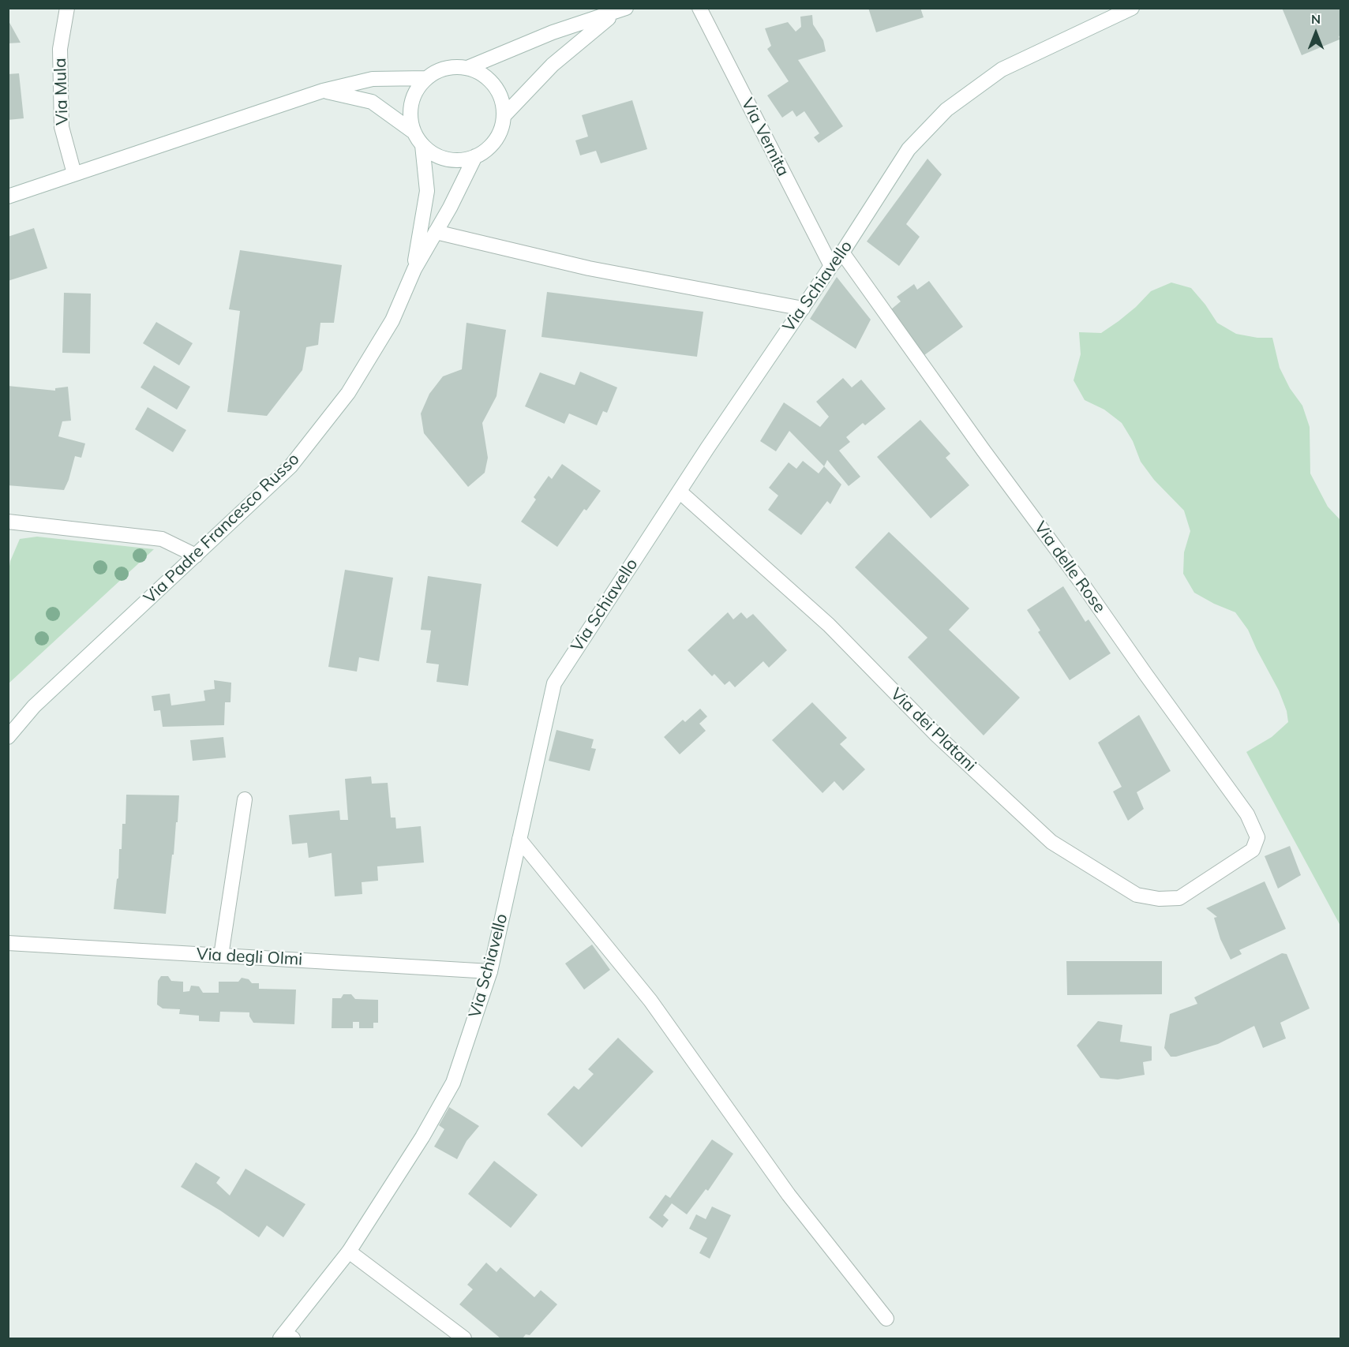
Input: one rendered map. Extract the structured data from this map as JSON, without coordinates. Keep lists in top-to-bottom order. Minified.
{"streets":{"street":["Via Mula","Via Vernita","Via Schiavello","Via Padre Francesco Russo","Via delle Rose","Via dei Platani","Via degli Olmi"]},"crossings":[["Via Vernita","Via Schiavello"],["Via Schiavello","Via delle Rose"],["Via Schiavello","Via dei Platani"],["Via Schiavello","Via degli Olmi"],["Via delle Rose","Via dei Platani"]],"north":"top"}
